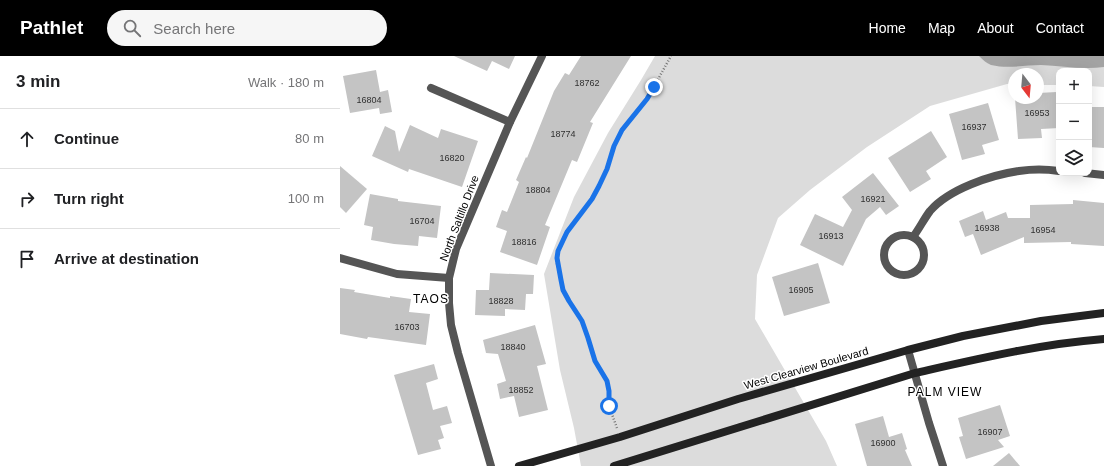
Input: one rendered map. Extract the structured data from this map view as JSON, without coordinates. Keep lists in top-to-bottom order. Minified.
{"streets":{"street":["North Saltillo Drive","West Clearview Boulevard"]},"districts":["TAOS","PALM VIEW"],"house_numbers":["18762","16804","16953","16937","18774","16820","18804","16921","16704","16938","16954","16913","18816","16905","18828","16703","18840","18852","16907","16900"],"north":"bottom","page":{"header":"Pathlet","search":"Search here","nav":["Home","Map","About","Contact"],"heading":["3 min","Walk · 180 m"],"map_buttons":["+","−"],"list":[["Continue","80 m"],["Turn right","100 m"],"Arrive at destination"]}}
